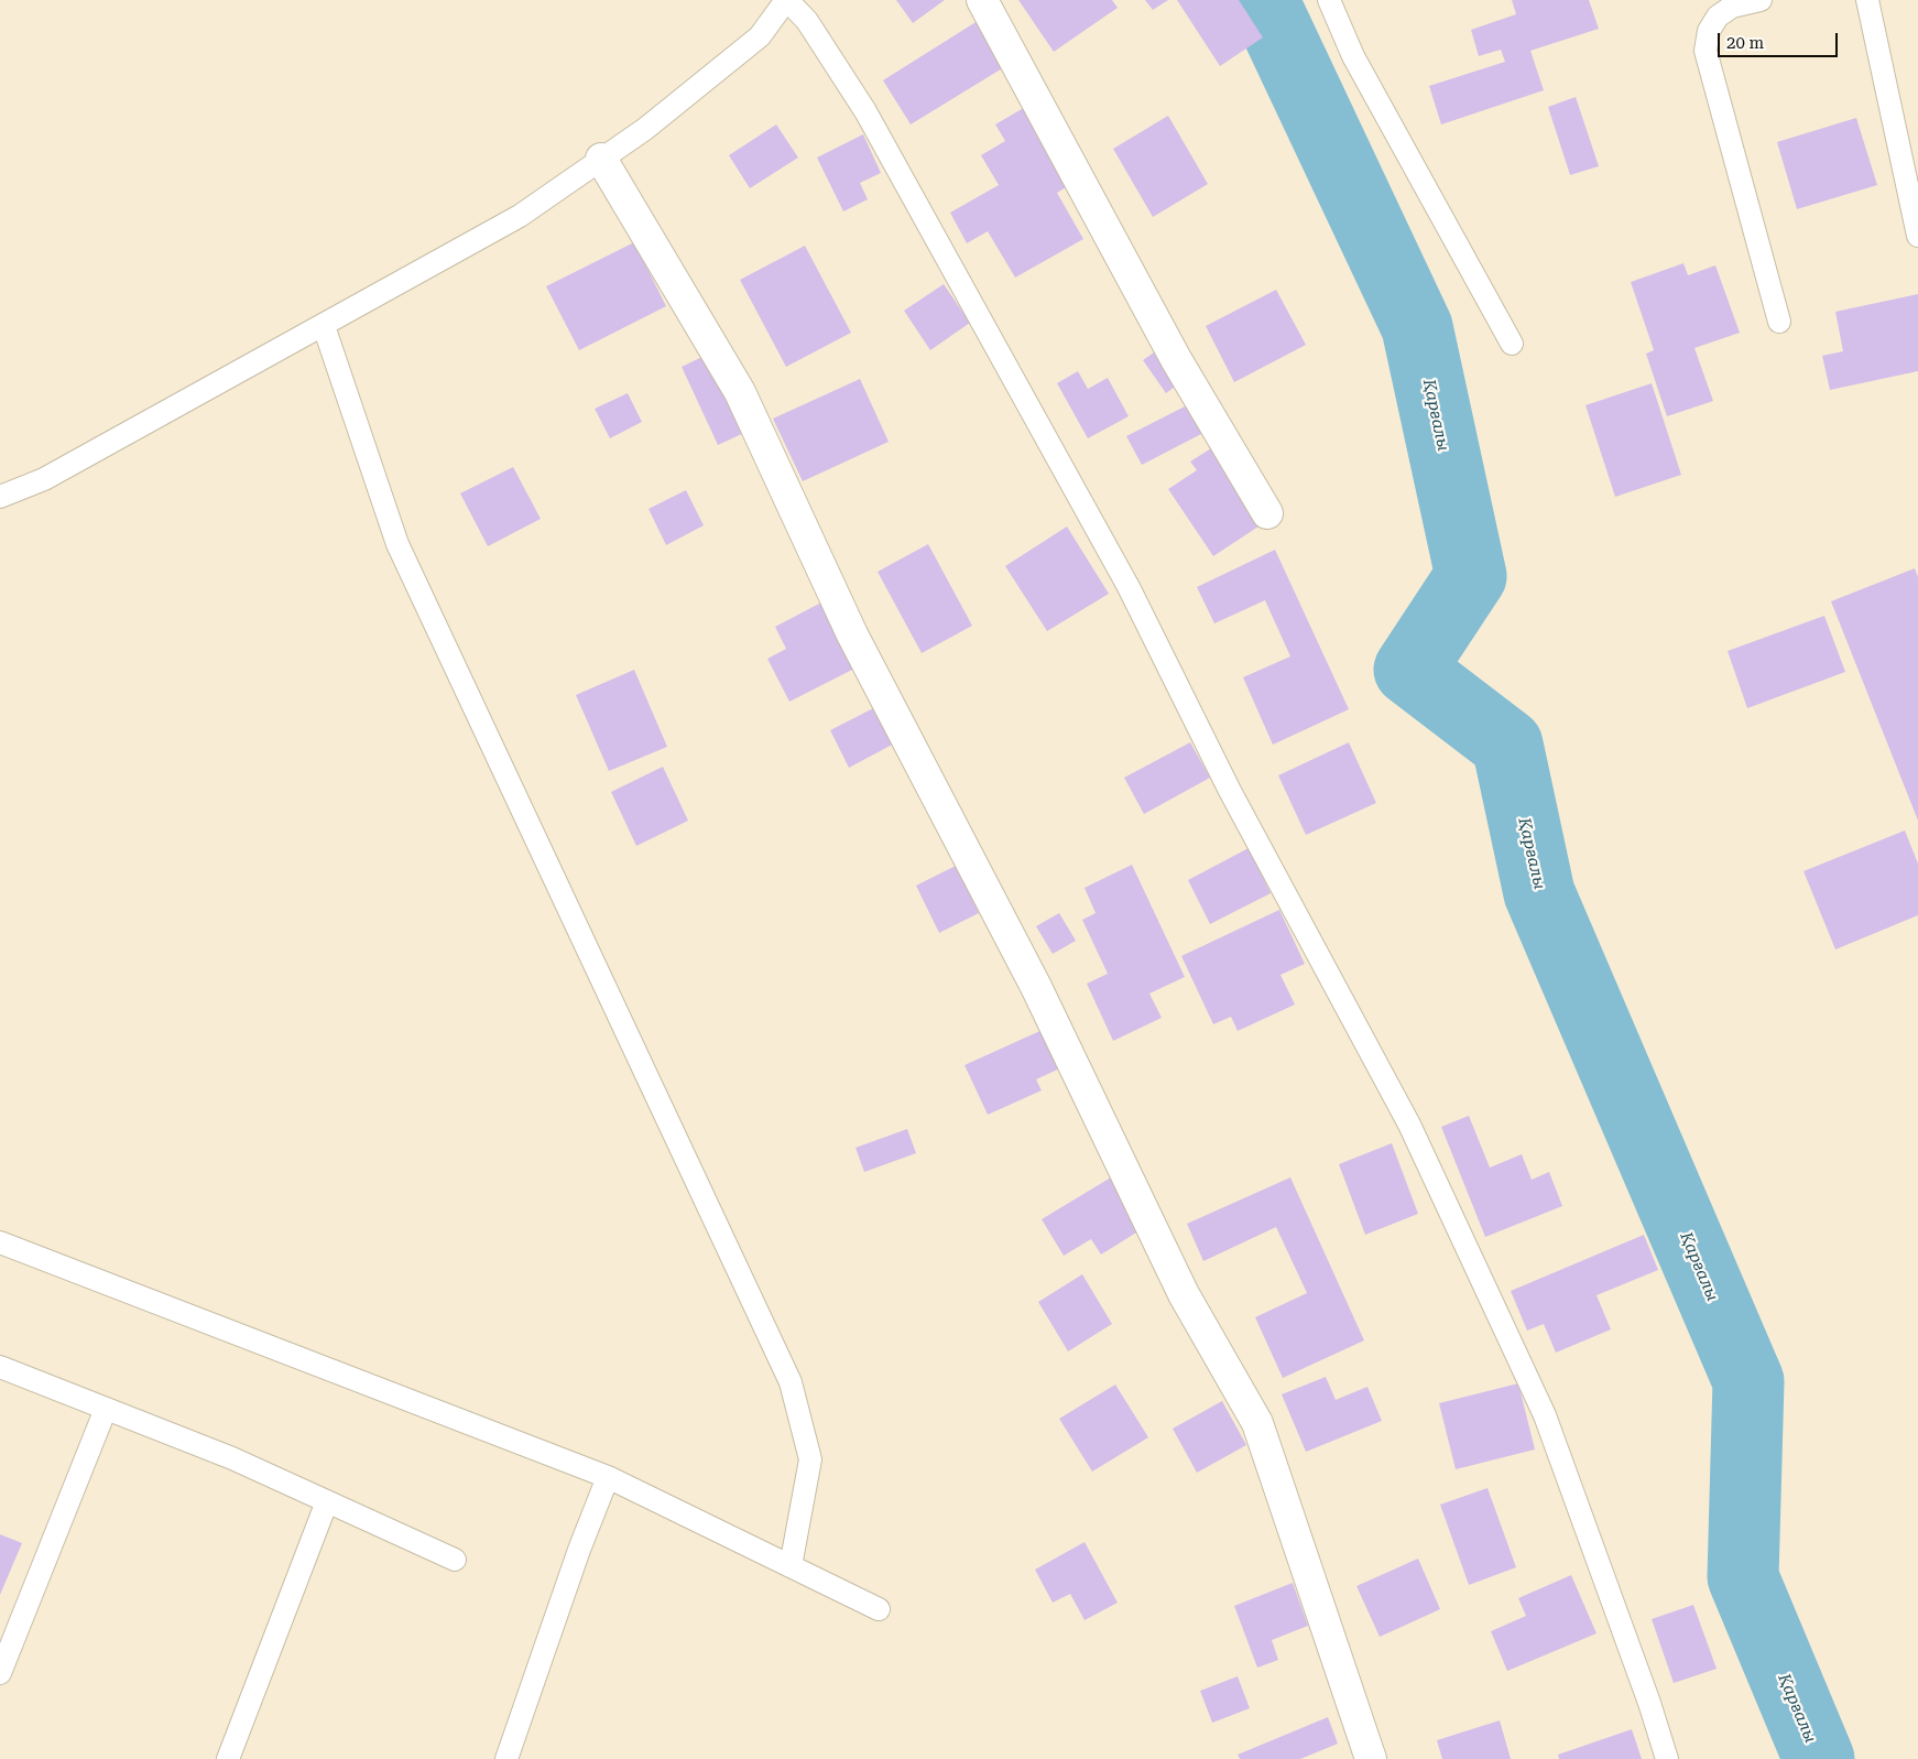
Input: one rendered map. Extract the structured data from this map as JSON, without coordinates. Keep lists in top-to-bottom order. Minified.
{"water":["Қарғалы"],"scale_bar":"20 m"}
